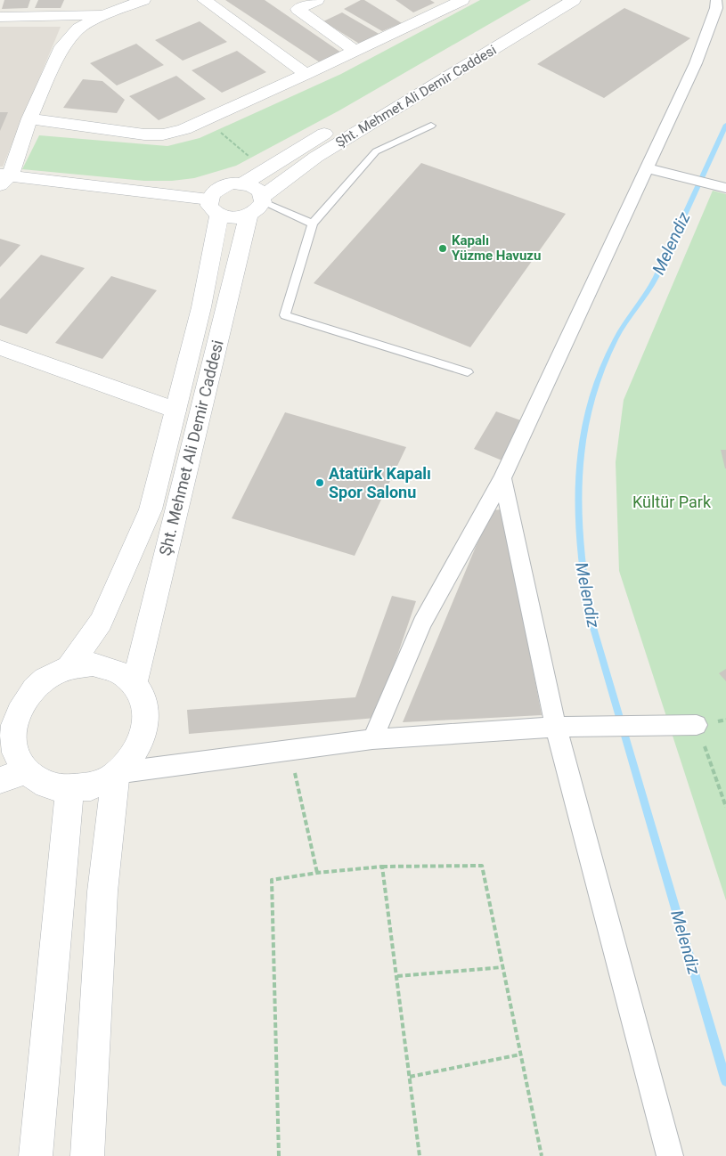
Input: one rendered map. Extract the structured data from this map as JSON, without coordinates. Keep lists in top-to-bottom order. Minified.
{"streets":{"main road":["Şht. Mehmet Ali Demir Caddesi"]},"water":["Melendiz"],"parks":["Kültür Park"],"places":["Kapalı Yüzme Havuzu","Atatürk Kapalı Spor Salonu"]}
